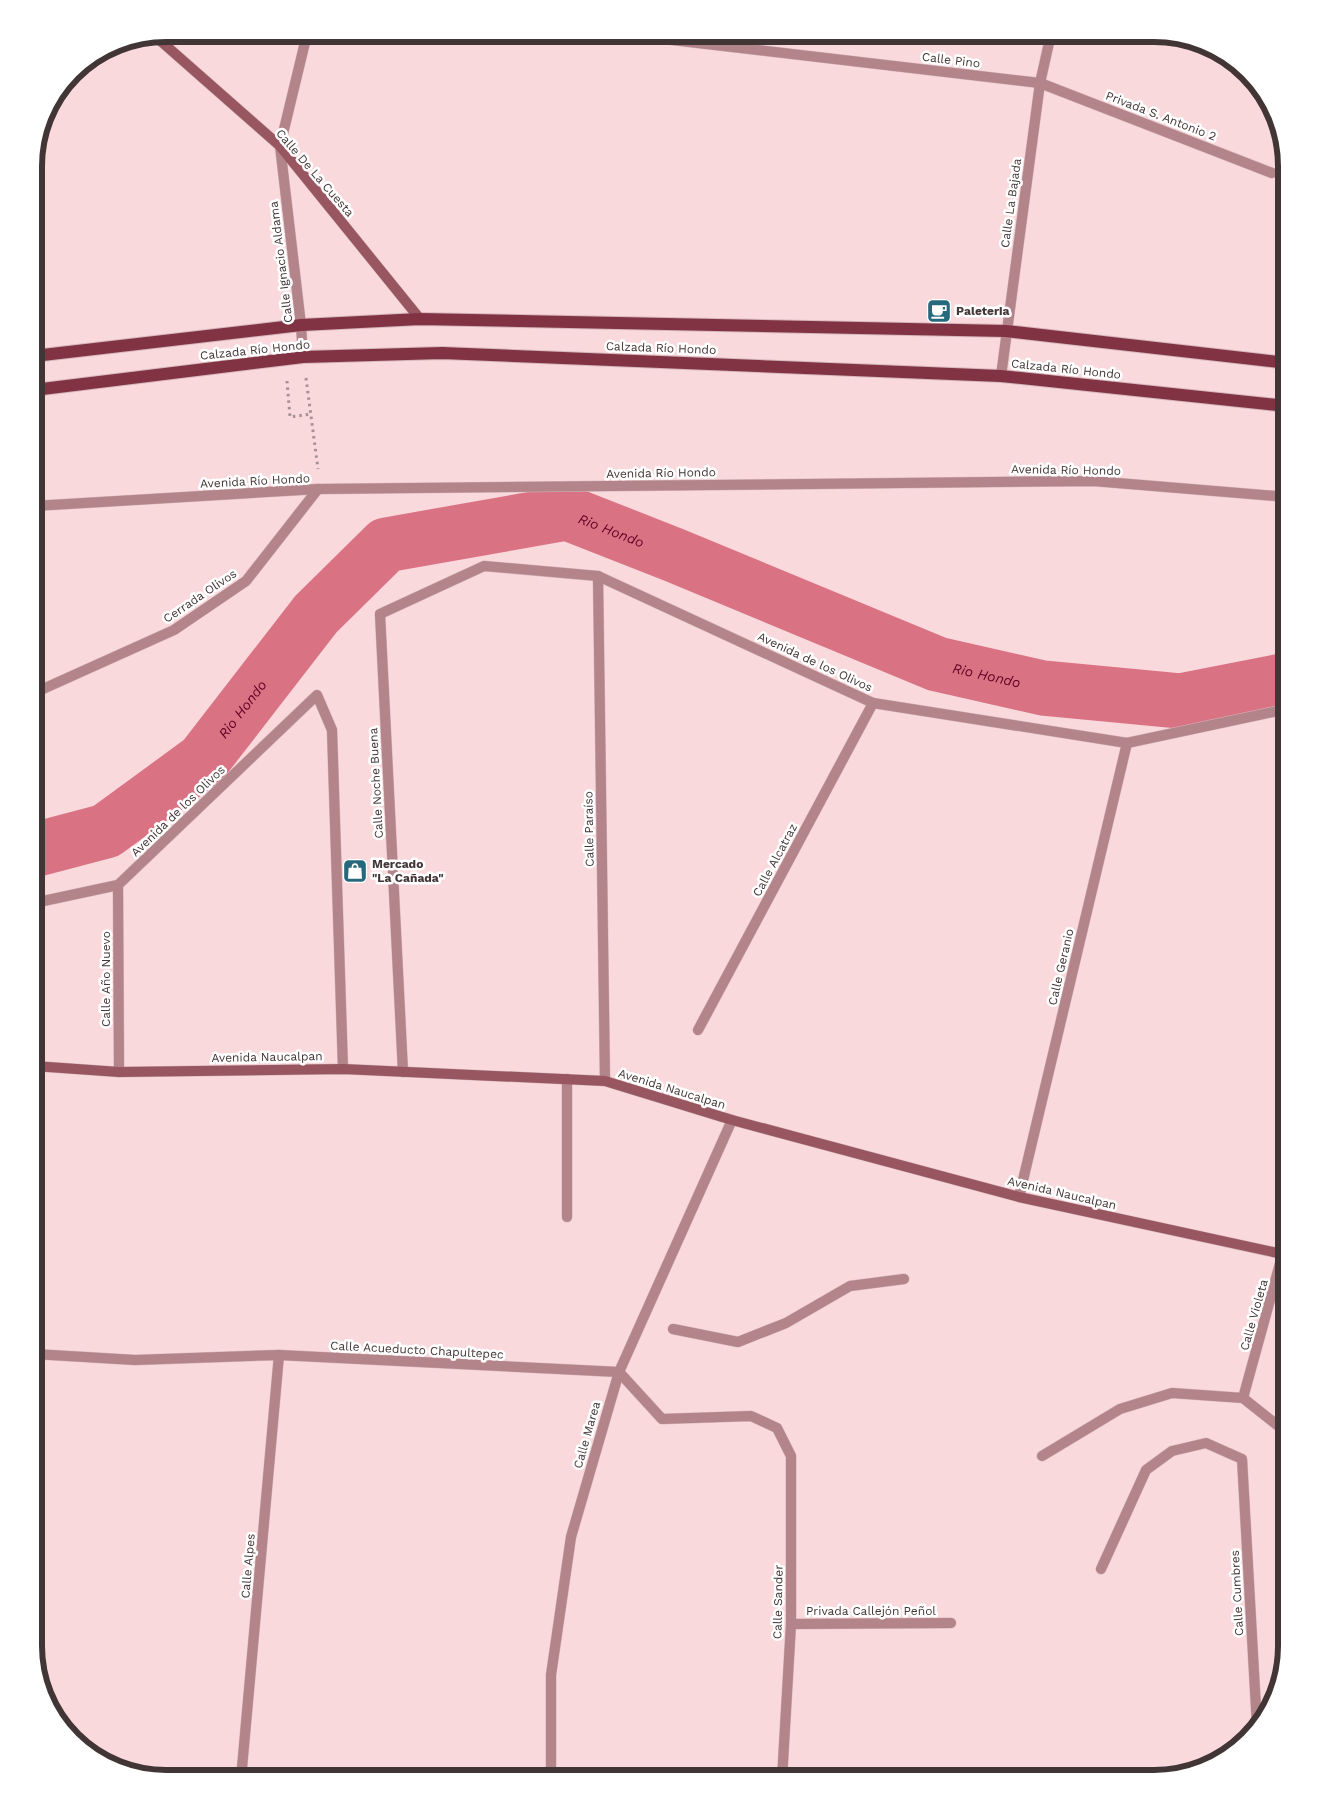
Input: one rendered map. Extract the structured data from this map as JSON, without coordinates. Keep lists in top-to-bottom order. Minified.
{"streets":{"main road":["Calle De La Cuesta","Calzada Río Hondo","Avenida Naucalpan"],"street":["Calle Pino","Privada S. Antonio 2","Calle La Bajada","Calle Ignacio Aldama","Avenida Río Hondo","Cerrada Olivos","Avenida de los Olivos","Calle Noche Buena","Calle Paraíso","Calle Alcatraz","Calle Geranio","Calle Año Nuevo","Calle Violeta","Calle Acueducto Chapultepec","Calle Marea","Calle Alpes","Calle Cumbres","Calle Sander","Privada Callejón Peñol"]},"crossings":[["Calle Pino","Privada S. Antonio 2"],["Calle Pino","Calle La Bajada"],["Privada S. Antonio 2","Calle La Bajada"],["Calle De La Cuesta","Calle Ignacio Aldama"],["Calle De La Cuesta","Calzada Río Hondo"],["Calle La Bajada","Calzada Río Hondo"],["Calle Ignacio Aldama","Calzada Río Hondo"],["Avenida Río Hondo","Cerrada Olivos"],["Avenida de los Olivos","Calle Noche Buena"],["Avenida de los Olivos","Calle Paraíso"],["Avenida de los Olivos","Calle Alcatraz"],["Avenida de los Olivos","Calle Geranio"],["Avenida de los Olivos","Calle Año Nuevo"],["Avenida de los Olivos","Avenida Naucalpan"],["Calle Noche Buena","Avenida Naucalpan"],["Calle Paraíso","Avenida Naucalpan"],["Calle Geranio","Avenida Naucalpan"],["Calle Año Nuevo","Avenida Naucalpan"],["Avenida Naucalpan","Calle Marea"],["Calle Acueducto Chapultepec","Calle Marea"],["Calle Acueducto Chapultepec","Calle Alpes"],["Calle Acueducto Chapultepec","Calle Sander"],["Calle Marea","Calle Sander"],["Calle Sander","Privada Callejón Peñol"]],"water":["Rio Hondo"],"places":{"cafe":["Paleteria"],"shop":["Mercado \"La Cañada\""]}}
